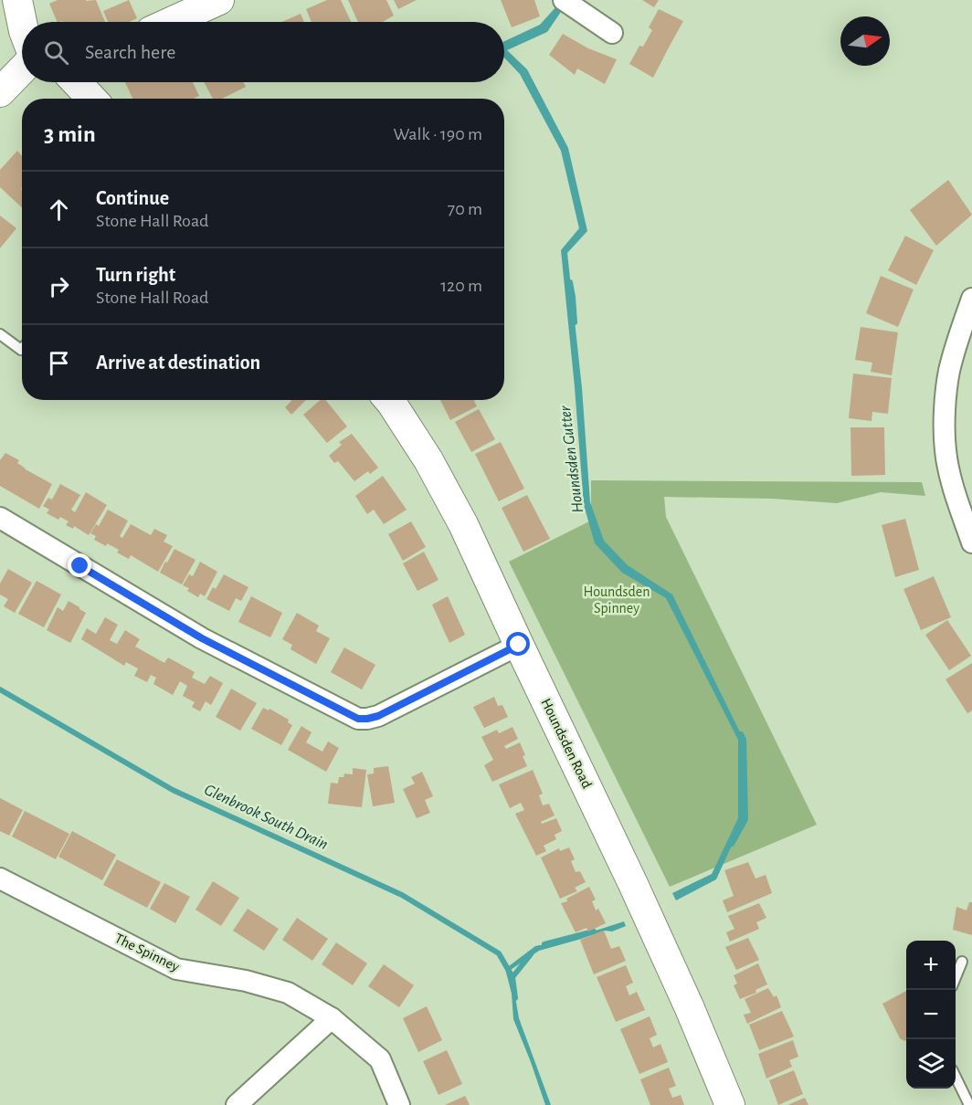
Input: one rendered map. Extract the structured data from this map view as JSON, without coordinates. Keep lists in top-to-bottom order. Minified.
{"streets":{"street":["Houndsden Road","The Spinney"]},"water":["Houndsden Gutter","Glenbrook South Drain"],"parks":["Houndsden Spinney"],"north":"right","page":{"search":"Search here","heading":["3 min","Walk · 190 m"],"list":[["Continue","Stone Hall Road","70 m"],["Turn right","Stone Hall Road","120 m"],"Arrive at destination"],"map_buttons":["+","−"]}}
